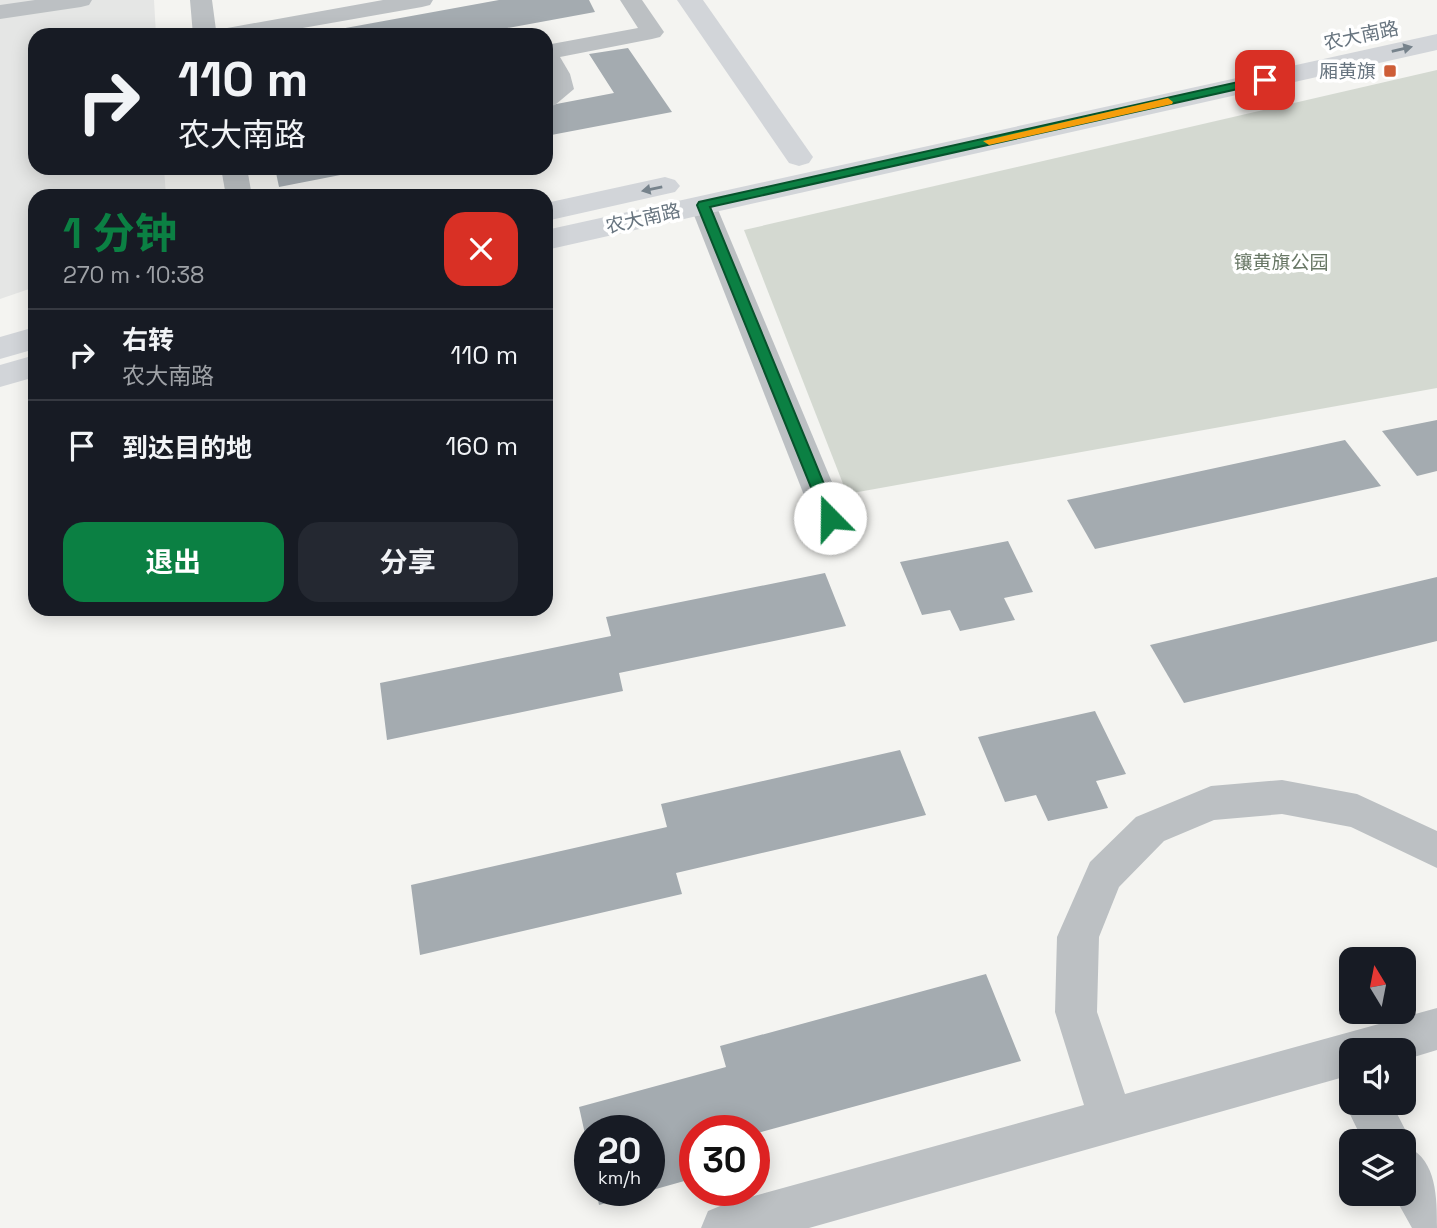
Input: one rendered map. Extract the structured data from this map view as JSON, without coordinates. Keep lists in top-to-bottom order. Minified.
{"streets":{"main road":["农大南路"]},"parks":["镶黄旗公园"],"places":{"transit":["厢黄旗"]},"north":"top","page":{"turn":["110 m","农大南路"],"heading":["1 分钟","270 m · 10:38"],"list":[{"name":"右转","note":"农大南路","value":"110 m"},{"name":"到达目的地","value":"160 m"}],"buttons":["退出","分享"],"speed":"20 km/h","limit":"30"}}
